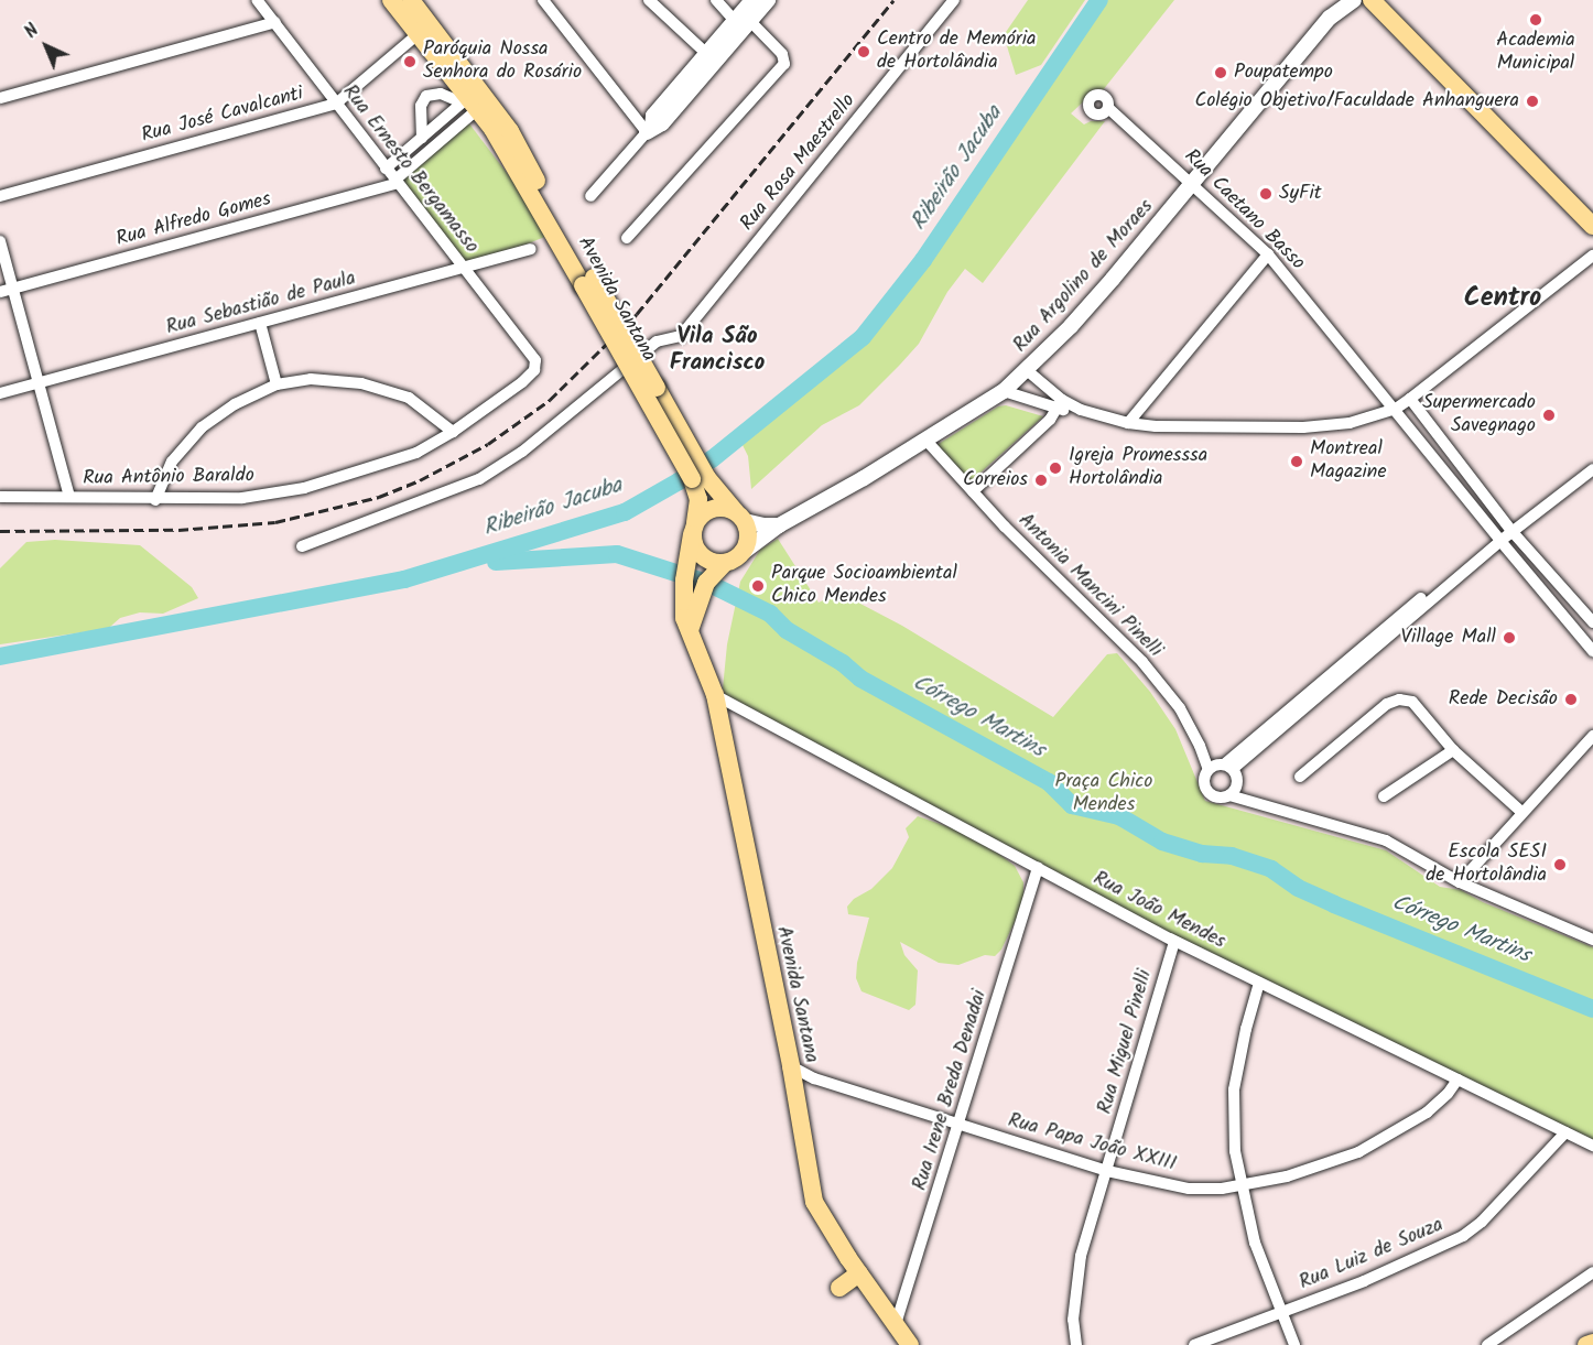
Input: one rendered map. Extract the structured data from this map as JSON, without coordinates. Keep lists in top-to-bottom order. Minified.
{"streets":{"main road":["Avenida Santana"],"street":["Rua José Cavalcanti","Rua Rosa Maestrello","Rua Ernesto Bergamasso","Rua Caetano Basso","Rua Alfredo Gomes","Rua Argolino de Moraes","Rua Sebastião de Paula","Rua Antônio Baraldo","Antonia Mancini Pinelli","Rua João Mendes","Rua Miguel Pinelli","Rua Irene Breda Denadai","Rua Papa João XXIII","Rua Luiz de Souza"]},"crossings":[["Rua José Cavalcanti","Rua Ernesto Bergamasso"],["Rua José Cavalcanti","Avenida Santana"],["Rua Ernesto Bergamasso","Rua Alfredo Gomes"],["Rua Ernesto Bergamasso","Rua Sebastião de Paula"],["Rua Ernesto Bergamasso","Rua Antônio Baraldo"],["Rua Caetano Basso","Rua Argolino de Moraes"],["Rua Argolino de Moraes","Avenida Santana"],["Rua Argolino de Moraes","Antonia Mancini Pinelli"],["Avenida Santana","Rua João Mendes"],["Avenida Santana","Rua Irene Breda Denadai"],["Avenida Santana","Rua Papa João XXIII"],["Rua João Mendes","Rua Miguel Pinelli"],["Rua João Mendes","Rua Irene Breda Denadai"],["Rua João Mendes","Rua Papa João XXIII"],["Rua João Mendes","Rua Luiz de Souza"],["Rua Miguel Pinelli","Rua Papa João XXIII"],["Rua Irene Breda Denadai","Rua Papa João XXIII"]],"districts":["Centro","Vila São Francisco"],"water":["Ribeirão Jacuba","Córrego Martins"],"parks":["Praça Chico Mendes"],"places":["Academia Municipal","Centro de Memória de Hortolândia","Paróquia Nossa Senhora do Rosário","Poupatempo","Colégio Objetivo/Faculdade Anhanguera","SyFit","Supermercado Savegnago","Montreal Magazine","Igreja Promesssa Hortolândia","Correios","Parque Socioambiental Chico Mendes","Village Mall","Rede Decisão","Escola SESI de Hortolândia"],"north":"top left"}
